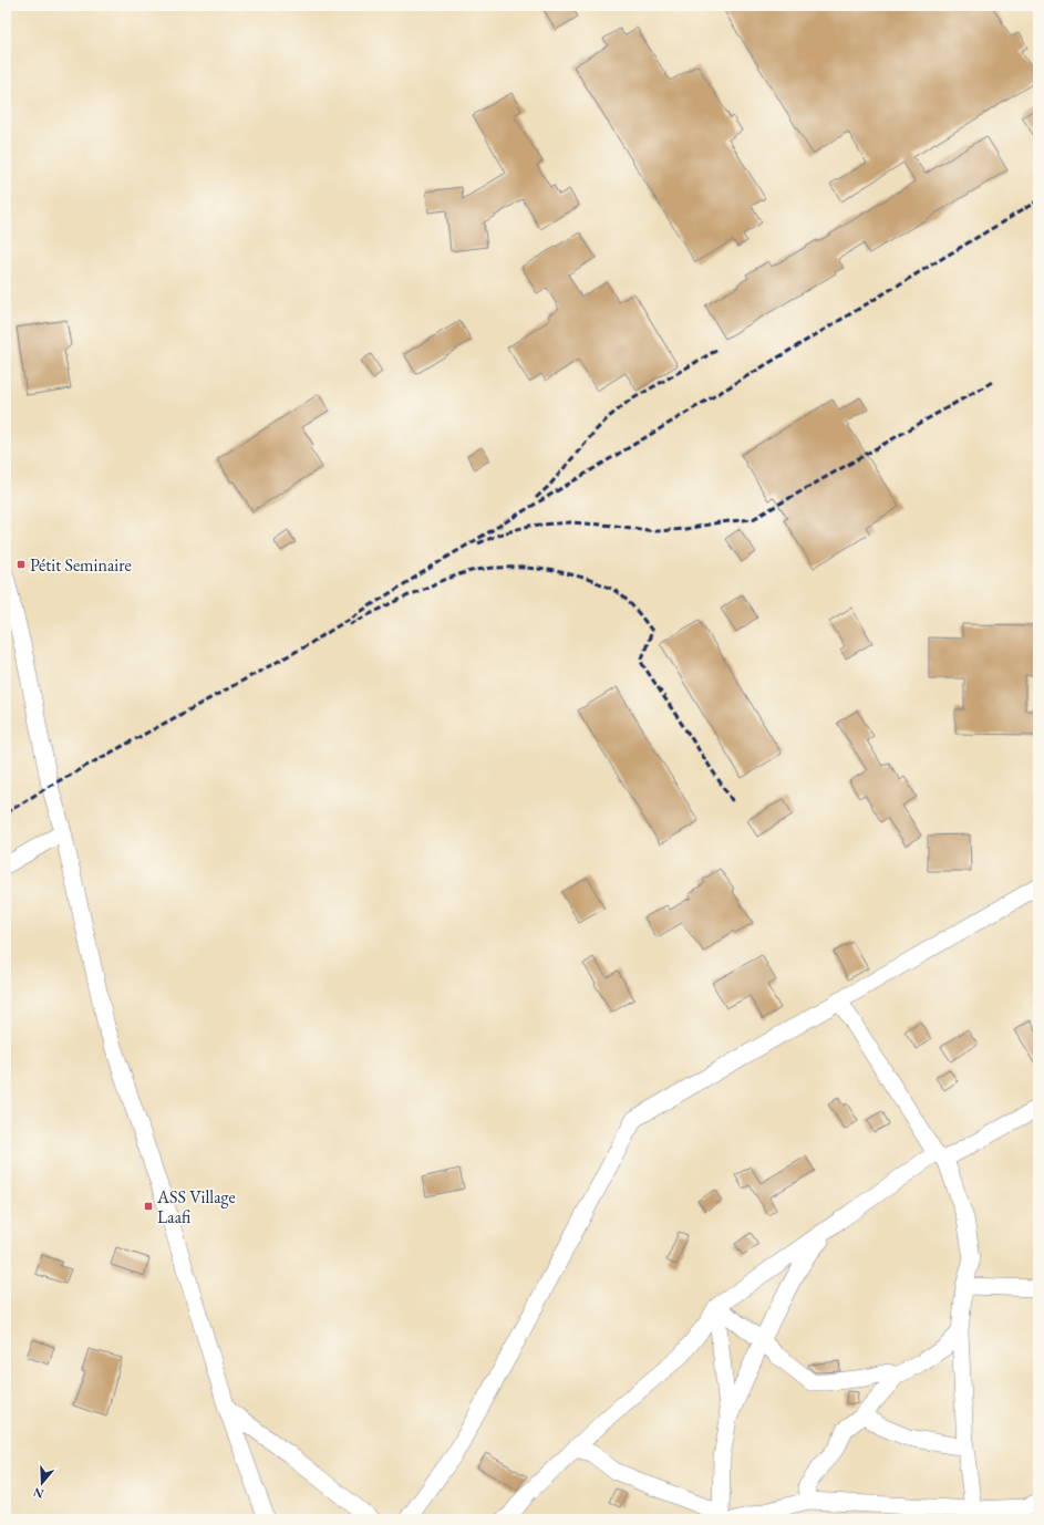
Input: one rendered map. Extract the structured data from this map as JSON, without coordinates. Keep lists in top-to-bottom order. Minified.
{"places":{"transit":["Pétit Seminaire","ASS Village Laafi"]},"north":"bottom"}
